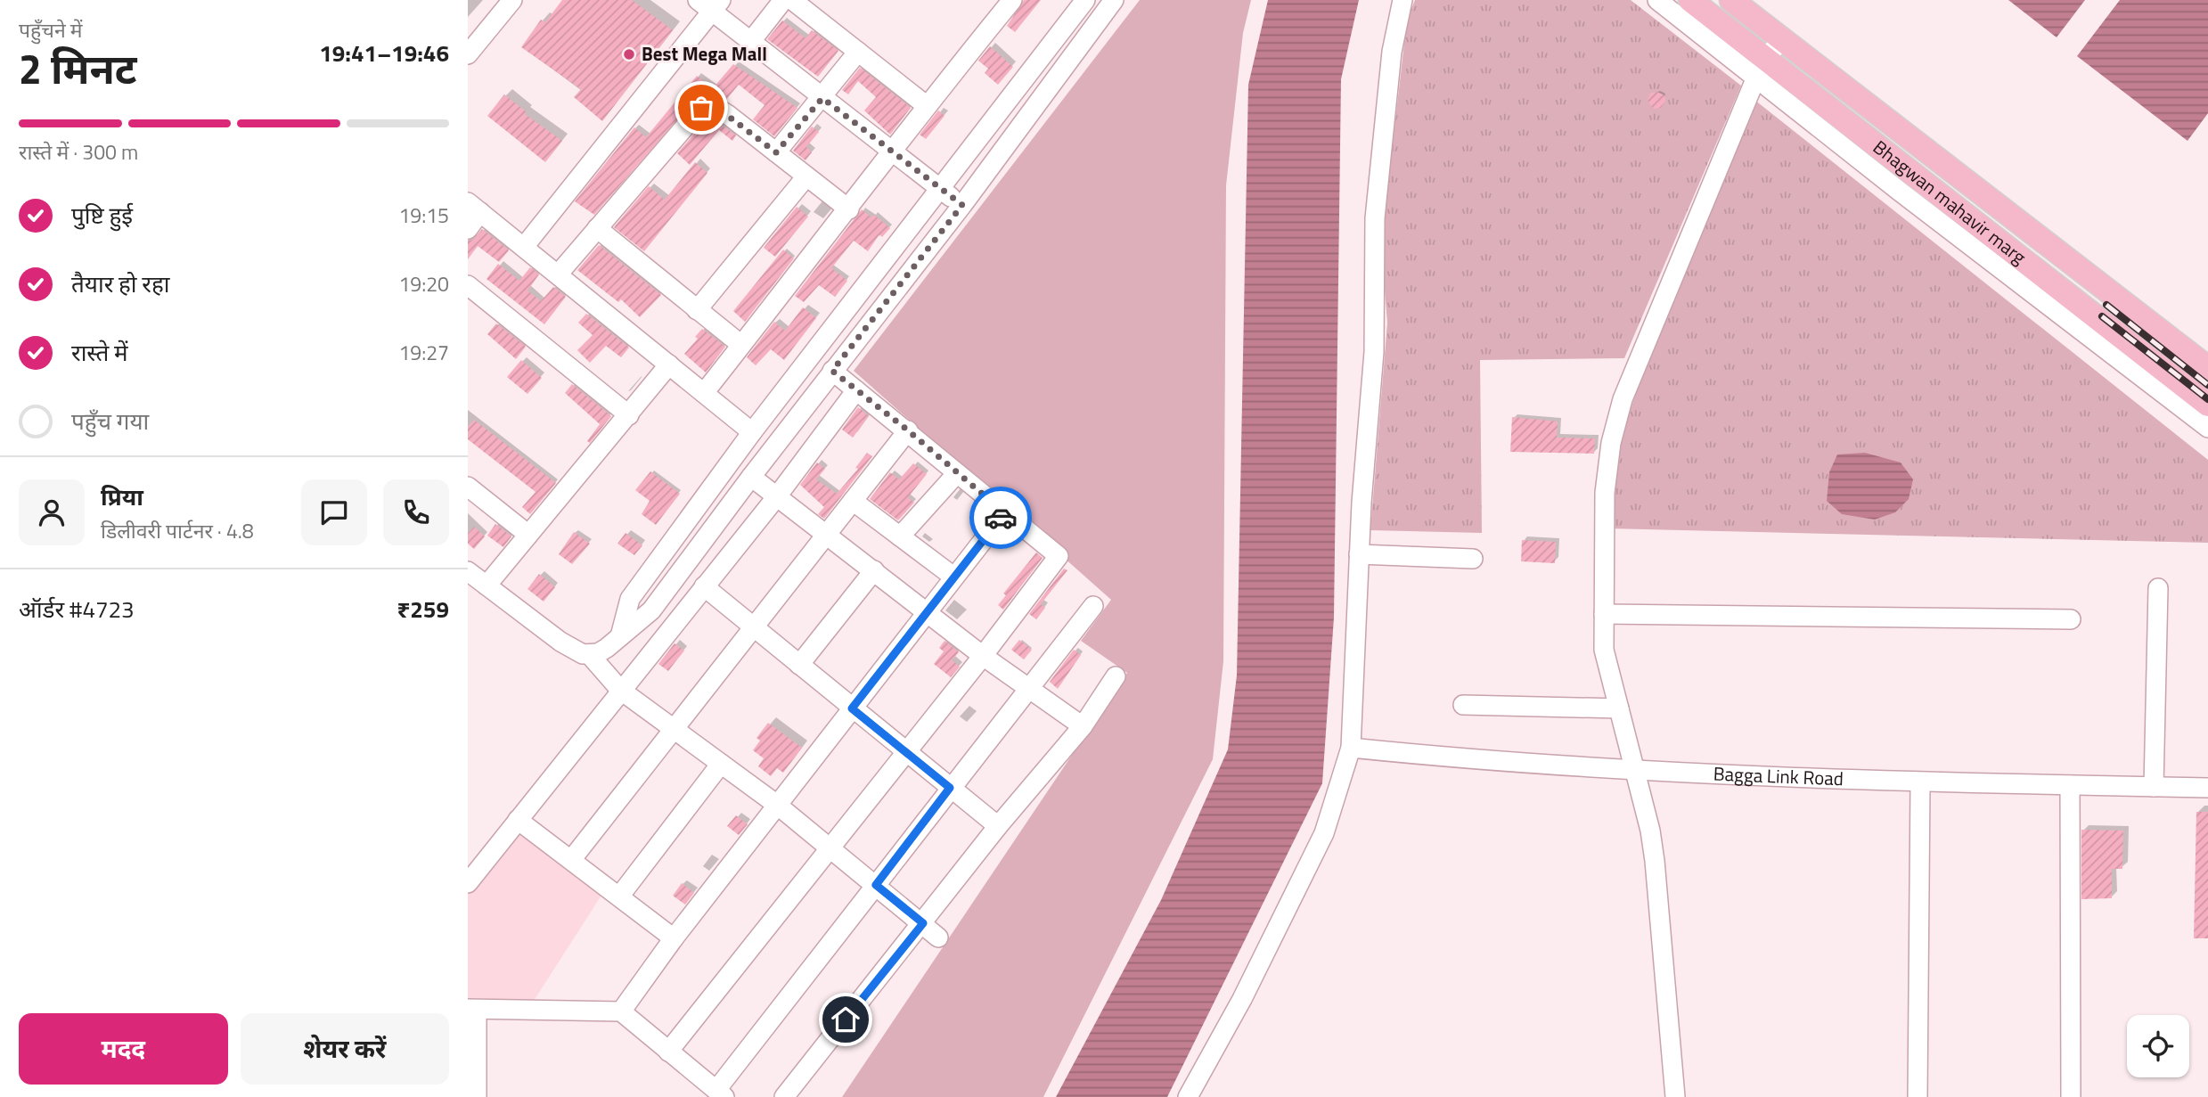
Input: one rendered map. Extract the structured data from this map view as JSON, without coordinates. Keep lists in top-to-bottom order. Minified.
{"streets":{"main road":["Bhagwan mahavir marg"],"street":["Bagga Link Road"]},"places":["Best Mega Mall"],"page":{"heading":["2 मिनट","पहुँचने में","19:41–19:46"],"panel":["प्रिया","डिलीवरी पार्टनर · 4.8","ऑर्डर #4723","₹259"],"bar":"रास्ते में · 300 m","list":[["पुष्टि हुई","19:15"],["तैयार हो रहा","19:20"],["रास्ते में","19:27"],"पहुँच गया"],"buttons":["मदद","शेयर करें"]}}
